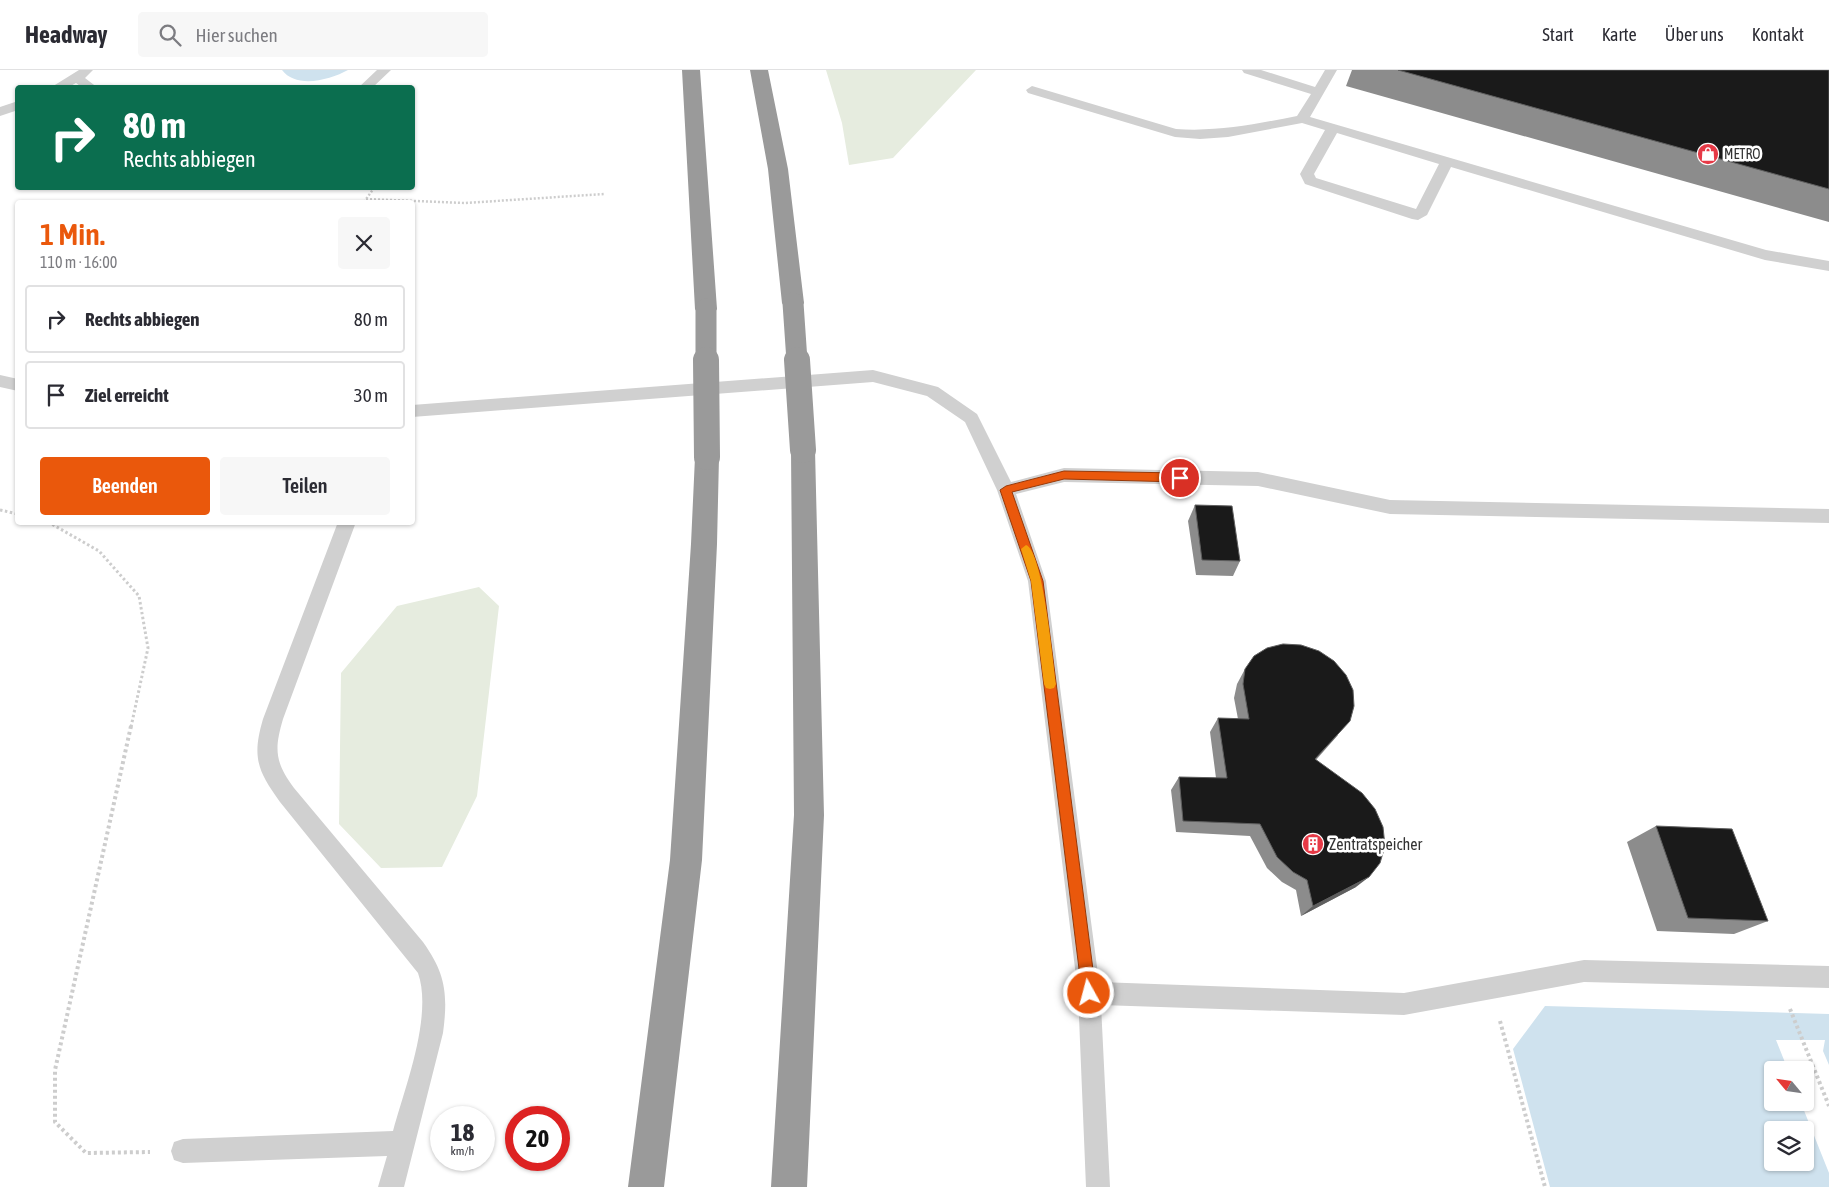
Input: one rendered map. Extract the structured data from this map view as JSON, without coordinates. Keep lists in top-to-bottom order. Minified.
{"places":{"shop":["METRO"],"building":["Zentratspeicher"]},"north":"top left","page":{"header":"Headway","search":"Hier suchen","nav":["Start","Karte","Über uns","Kontakt"],"turn":["80 m","Rechts abbiegen"],"heading":["1 Min.","110 m · 16:00"],"list":[{"name":"Rechts abbiegen","value":"80 m"},{"name":"Ziel erreicht","value":"30 m"}],"buttons":["Beenden","Teilen"],"speed":"18 km/h","limit":"20"}}
